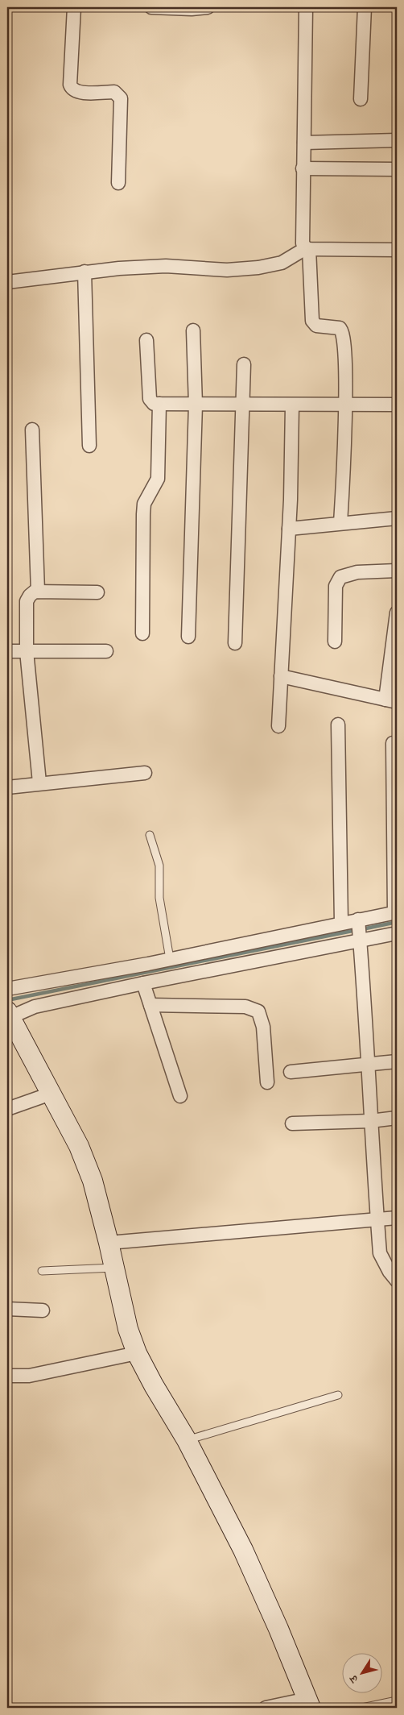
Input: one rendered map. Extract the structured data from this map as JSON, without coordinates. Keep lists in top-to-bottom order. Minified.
{"north":"bottom left"}
